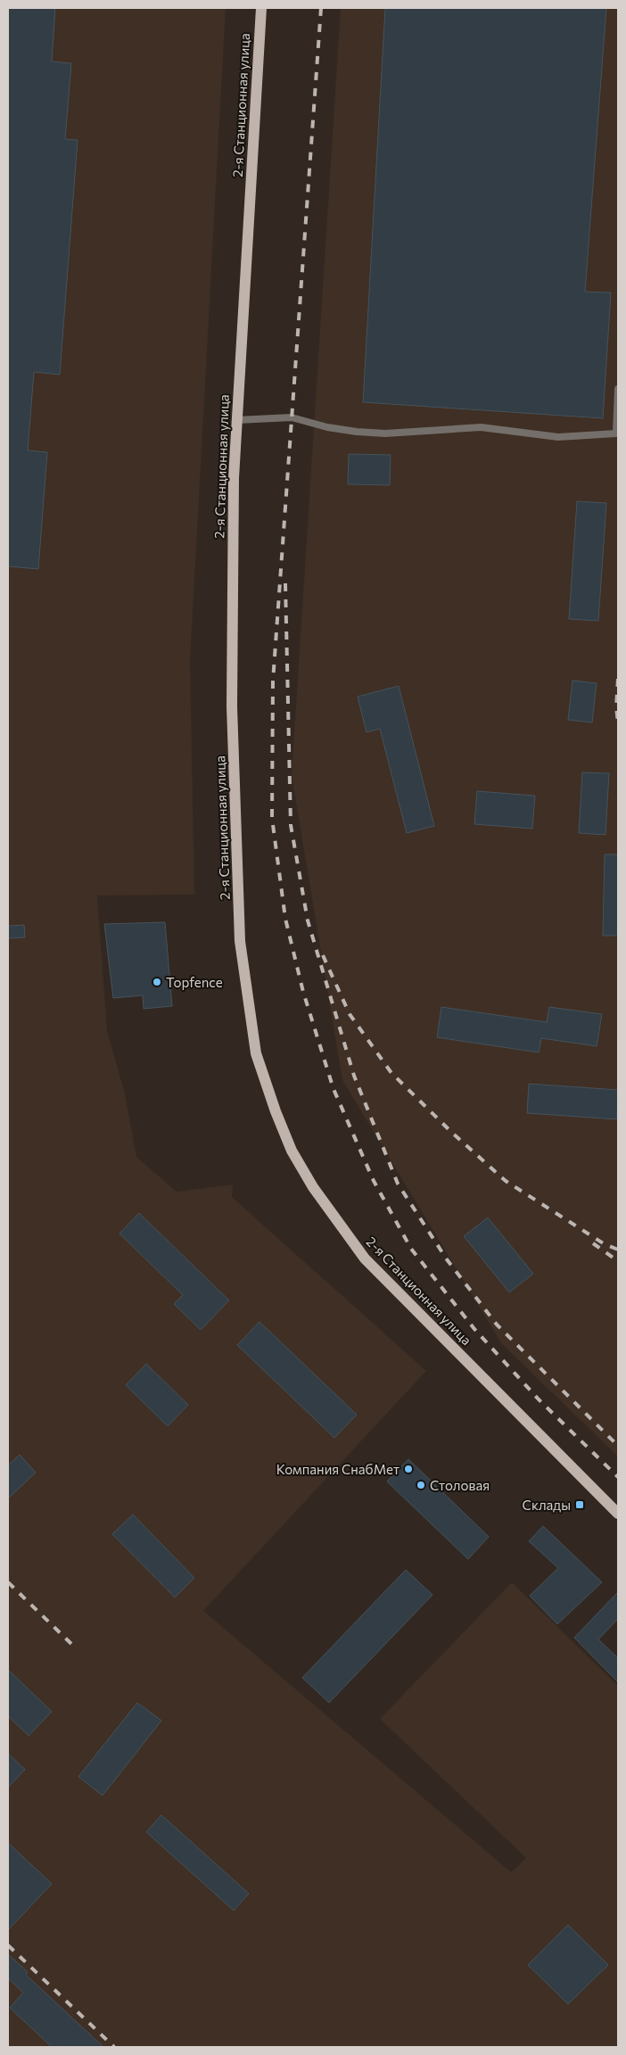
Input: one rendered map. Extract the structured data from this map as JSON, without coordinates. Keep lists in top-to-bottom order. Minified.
{"streets":{"main road":["2-я Станционная улица"]},"places":{"other":["Topfence","Компания СнабМет","Столовая"],"transit":["Склады"]}}
